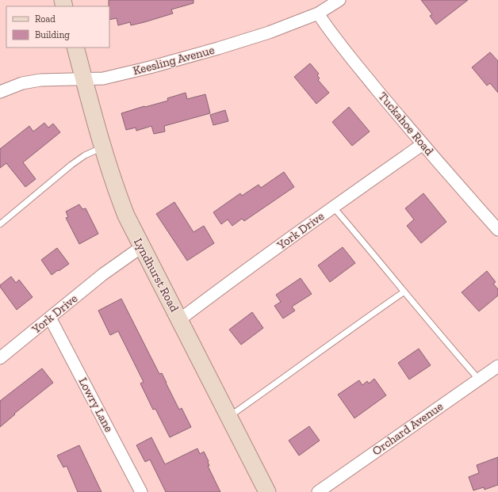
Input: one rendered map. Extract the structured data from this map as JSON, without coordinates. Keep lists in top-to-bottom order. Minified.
{"streets":{"main road":["Lyndhurst Road"],"street":["Keesling Avenue","Tuckahoe Road","York Drive","Lowry Lane","Orchard Avenue"]},"crossings":[["Keesling Avenue","Tuckahoe Road"],["Keesling Avenue","Lyndhurst Road"],["Tuckahoe Road","York Drive"],["York Drive","Lyndhurst Road"],["York Drive","Lowry Lane"]],"legend":["Road","Building"]}
